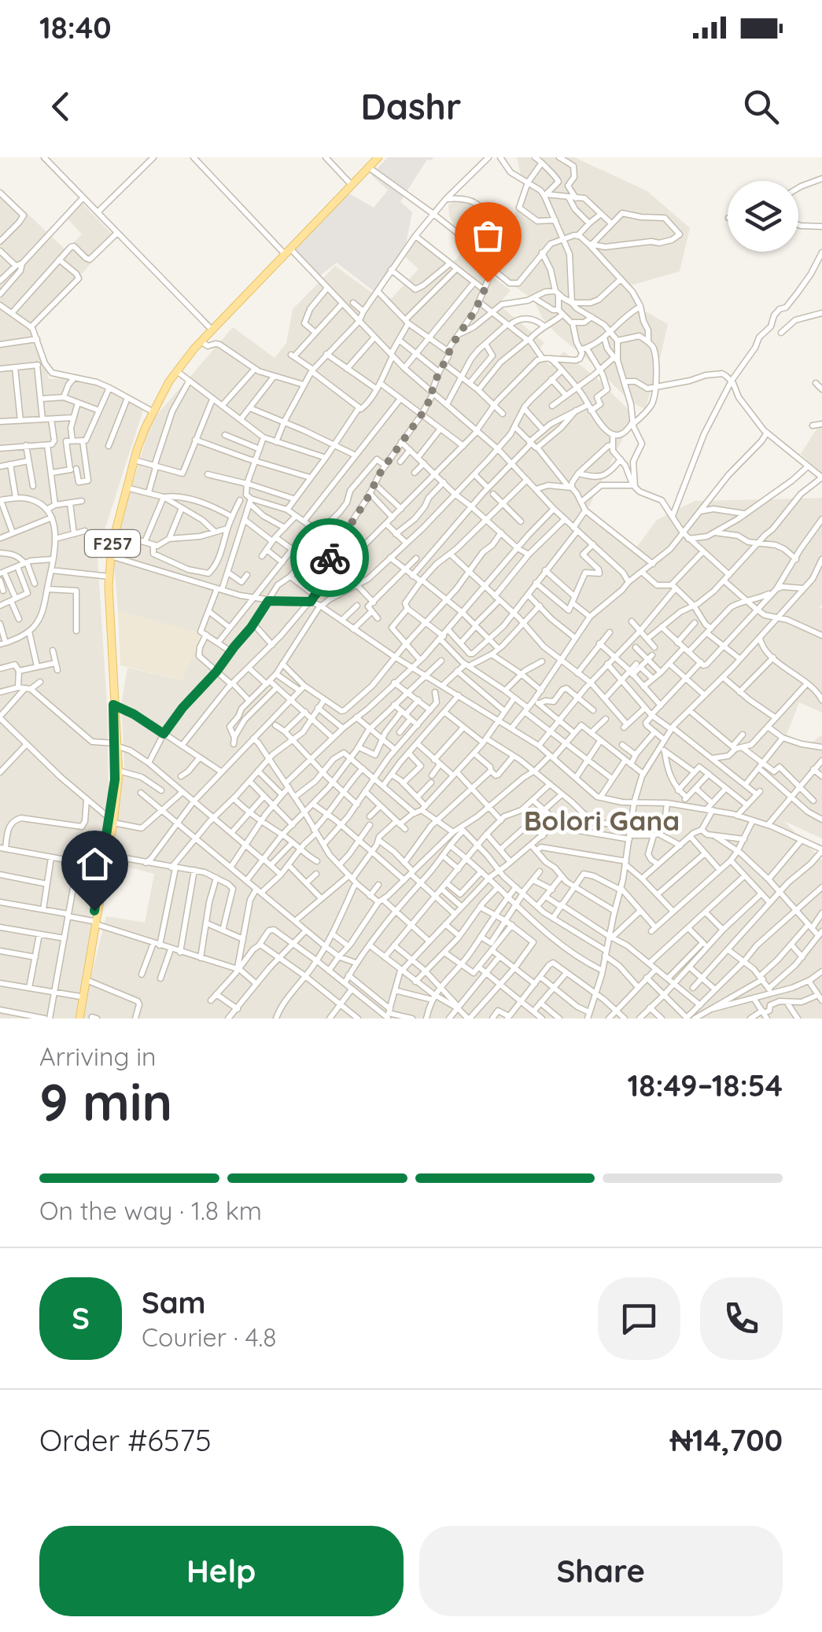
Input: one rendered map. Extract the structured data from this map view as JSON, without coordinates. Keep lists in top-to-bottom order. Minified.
{"streets":{"main road":["F257"]},"districts":["Bolori Gana"],"page":{"status":"18:40","header":"Dashr","heading":["9 min","Arriving in","18:49–18:54"],"panel":["Sam","Courier · 4.8","Order #6575","₦14,700"],"bar":"On the way · 1.8 km","round":"S","buttons":["Help","Share"]}}
